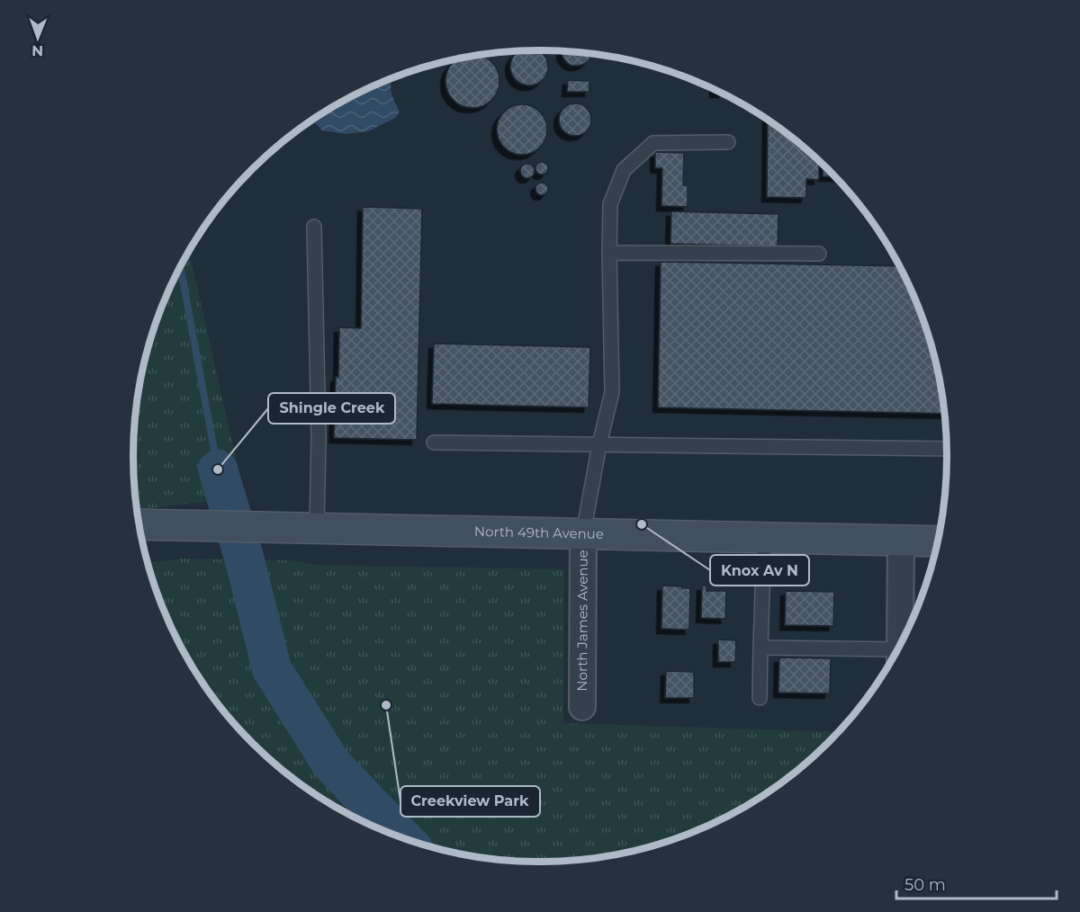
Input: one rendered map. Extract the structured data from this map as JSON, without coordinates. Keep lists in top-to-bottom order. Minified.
{"streets":{"street":["North 49th Avenue","North James Avenue"]},"crossings":[["North 49th Avenue","North James Avenue"]],"places":["Shingle Creek","Knox Av N","Creekview Park"],"scale_bar":"50 m","north":"bottom"}
